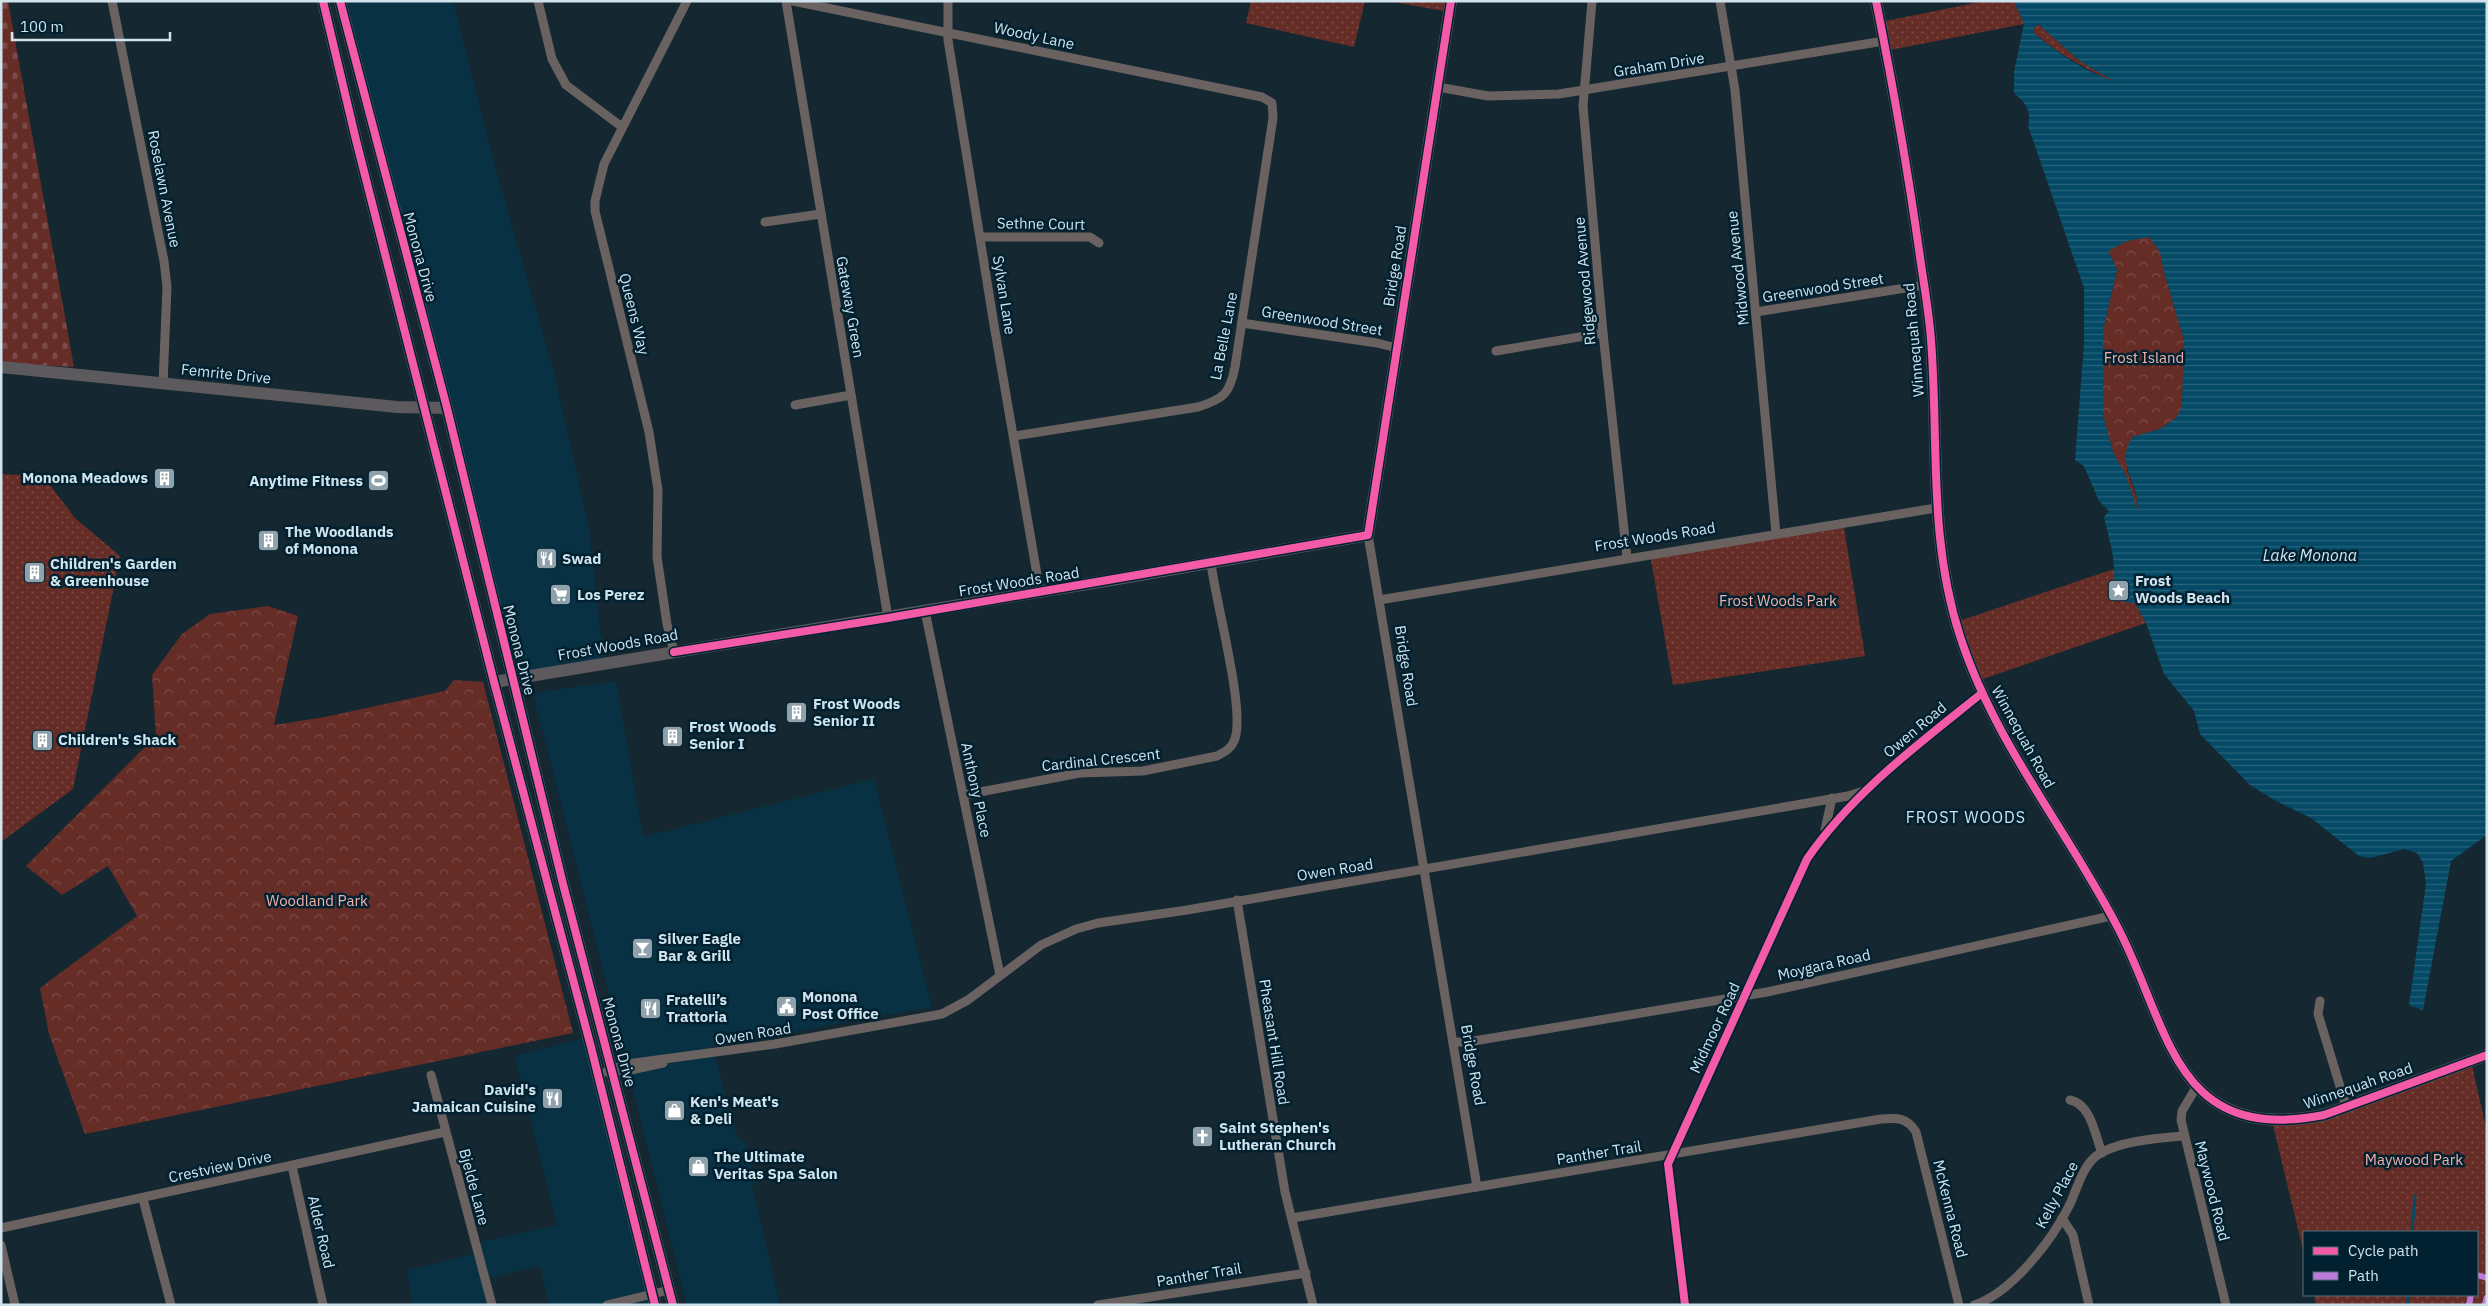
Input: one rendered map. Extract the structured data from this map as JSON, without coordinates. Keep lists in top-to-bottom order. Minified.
{"streets":{"street":["Woody Lane","Graham Drive","Roselawn Avenue","Sethne Court","Monona Drive","Bridge Road","Midwood Avenue","Ridgewood Avenue","Greenwood Street","Sylvan Lane","Gateway Green","Queens Way","La Belle Lane","Winnequah Road","Femrite Drive","Frost Woods Road","Owen Road","Cardinal Crescent","Anthony Place","Moygara Road","Midmoor Road","Pheasant Hill Road","Panther Trail","Crestview Drive","Bjelde Lane","Maywood Road","Kelly Place","McKenna Road","Alder Road"]},"crossings":[["Woody Lane","Sylvan Lane"],["Woody Lane","La Belle Lane"],["Graham Drive","Bridge Road"],["Graham Drive","Midwood Avenue"],["Graham Drive","Ridgewood Avenue"],["Graham Drive","Winnequah Road"],["Roselawn Avenue","Femrite Drive"],["Sethne Court","Sylvan Lane"],["Monona Drive","Femrite Drive"],["Monona Drive","Frost Woods Road"],["Monona Drive","Owen Road"],["Bridge Road","Greenwood Street"],["Bridge Road","Frost Woods Road"],["Bridge Road","Owen Road"],["Bridge Road","Moygara Road"],["Bridge Road","Panther Trail"],["Midwood Avenue","Greenwood Street"],["Midwood Avenue","Frost Woods Road"],["Ridgewood Avenue","Frost Woods Road"],["Greenwood Street","La Belle Lane"],["Greenwood Street","Winnequah Road"],["Sylvan Lane","La Belle Lane"],["Sylvan Lane","Frost Woods Road"],["Gateway Green","Frost Woods Road"],["Queens Way","Frost Woods Road"],["Winnequah Road","Frost Woods Road"],["Winnequah Road","Owen Road"],["Winnequah Road","Moygara Road"],["Winnequah Road","Maywood Road"],["Frost Woods Road","Cardinal Crescent"],["Frost Woods Road","Anthony Place"],["Owen Road","Anthony Place"],["Owen Road","Midmoor Road"],["Owen Road","Pheasant Hill Road"],["Cardinal Crescent","Anthony Place"],["Moygara Road","Midmoor Road"],["Midmoor Road","Panther Trail"],["Pheasant Hill Road","Panther Trail"],["Panther Trail","McKenna Road"],["Crestview Drive","Bjelde Lane"],["Crestview Drive","Alder Road"],["Maywood Road","Kelly Place"]],"districts":["FROST WOODS"],"water":["Lake Monona"],"parks":["Frost Island","Frost Woods Park","Woodland Park","Maywood Park"],"places":{"building":["Monona Meadows","The Woodlands of Monona","Children's Garden & Greenhouse","Frost Woods Senior II","Frost Woods Senior I","Children's Shack"],"sports":["Anytime Fitness"],"restaurant":["Swad","Fratelli’s Trattoria","David's Jamaican Cuisine"],"place":["Frost Woods Beach"],"supermarket":["Los Perez"],"bar":["Silver Eagle Bar & Grill"],"public building":["Monona Post Office"],"shop":["Ken's Meat's & Deli","The Ultimate Veritas Spa Salon"],"church":["Saint Stephen's Lutheran Church"]},"legend":["Cycle path","Path"],"scale_bar":"100 m"}
